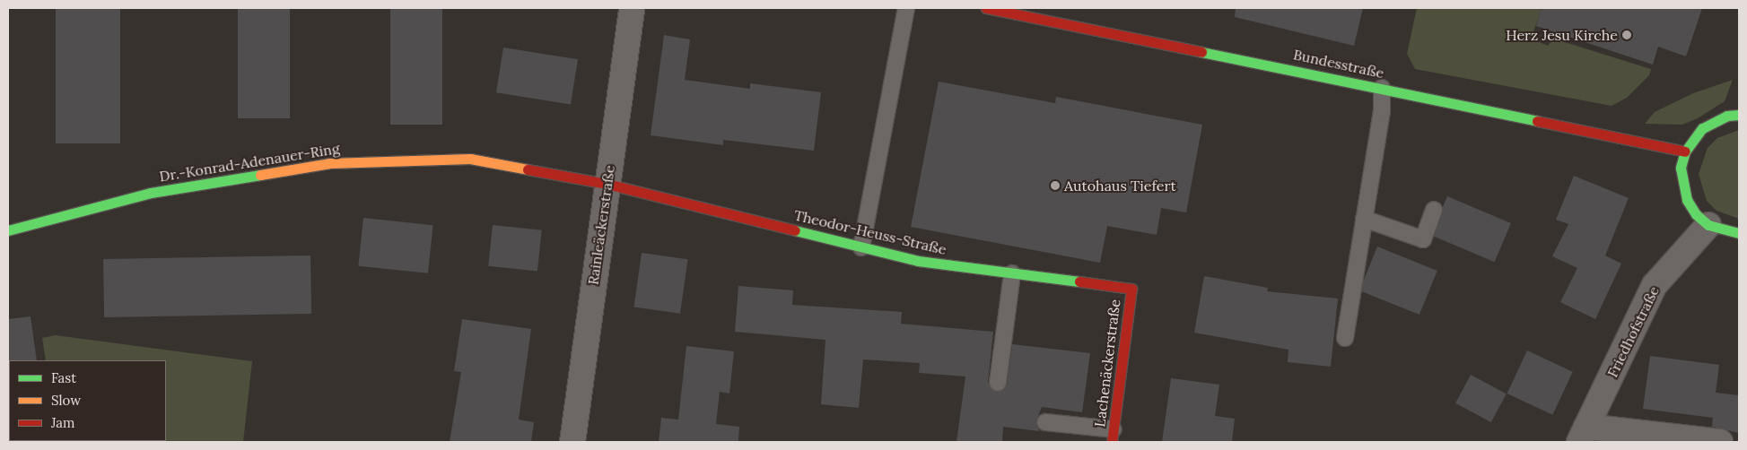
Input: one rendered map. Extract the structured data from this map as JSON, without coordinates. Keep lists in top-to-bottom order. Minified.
{"streets":{"street":["Bundesstraße","Dr.-Konrad-Adenauer-Ring","Rainleäckerstraße","Theodor-Heuss-Straße","Friedhofstraße","Lachenäckerstraße"]},"crossings":[["Dr.-Konrad-Adenauer-Ring","Rainleäckerstraße"],["Dr.-Konrad-Adenauer-Ring","Theodor-Heuss-Straße"],["Rainleäckerstraße","Theodor-Heuss-Straße"],["Theodor-Heuss-Straße","Lachenäckerstraße"]],"places":["Herz Jesu Kirche","Autohaus Tiefert"],"legend":["Fast","Slow","Jam"]}
